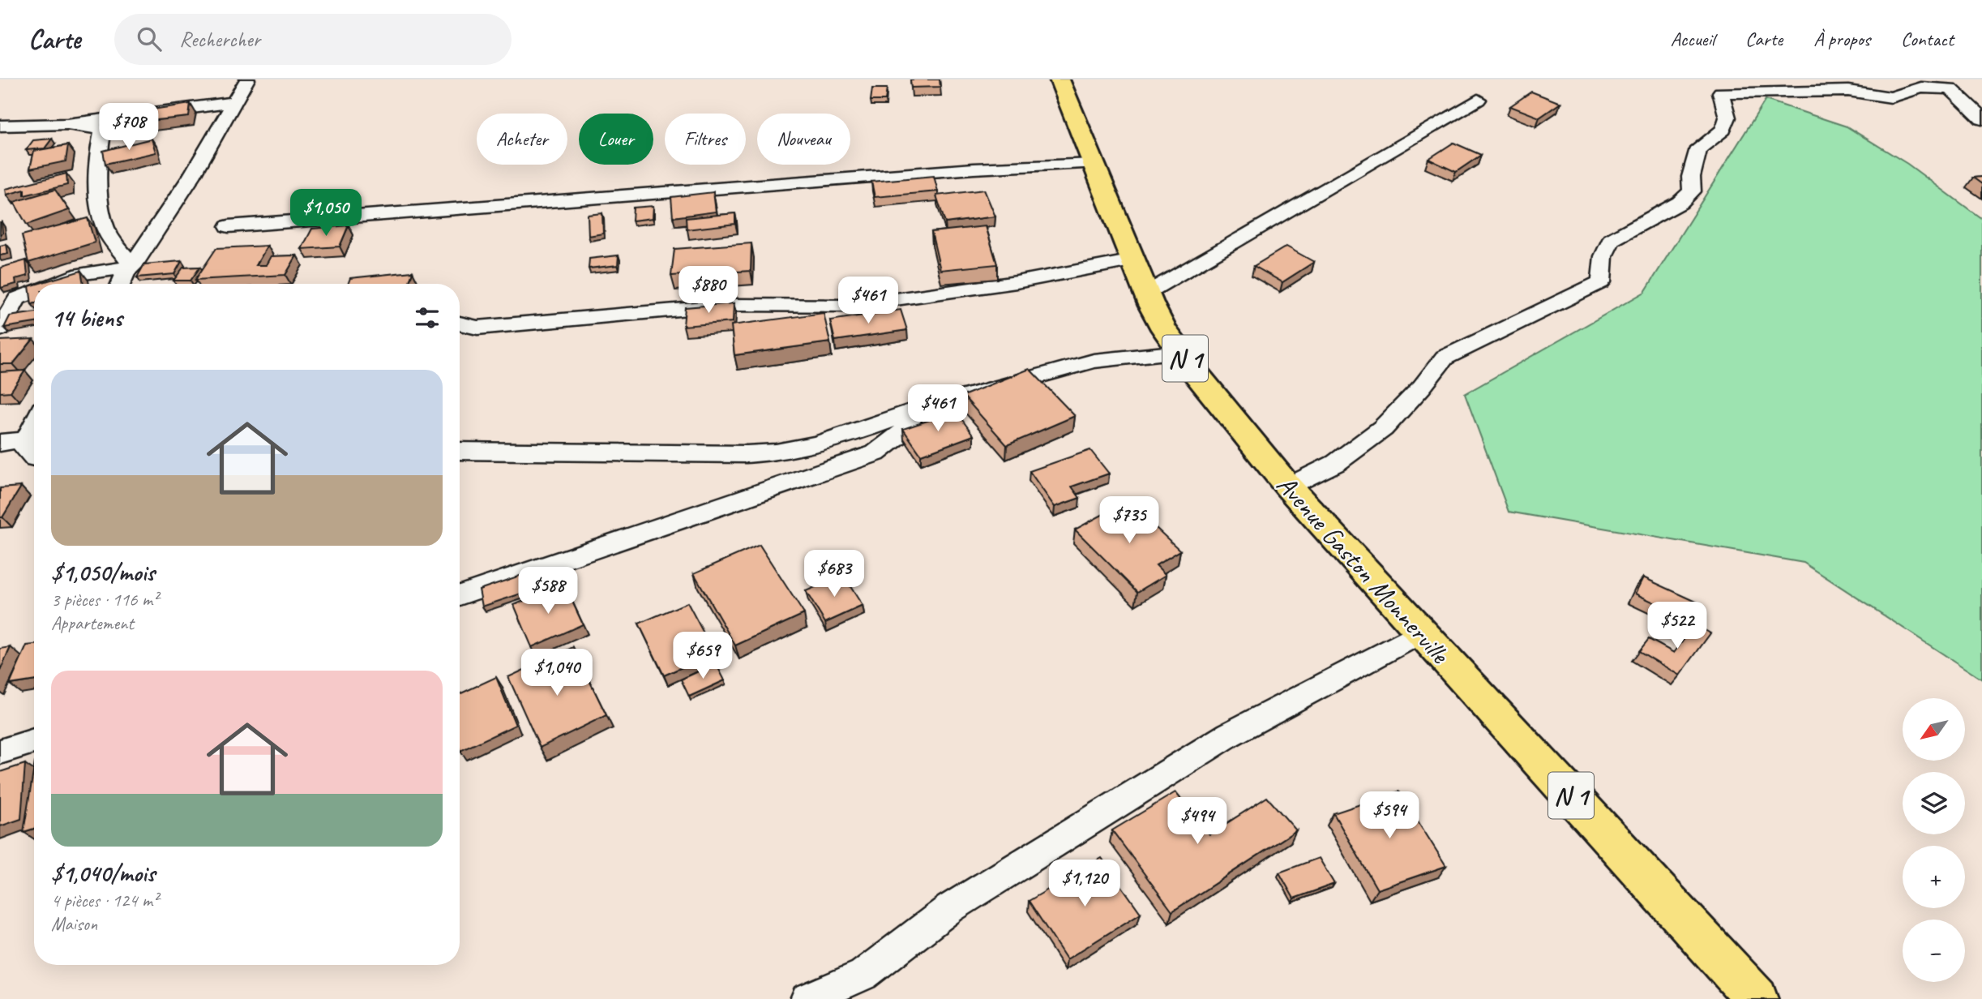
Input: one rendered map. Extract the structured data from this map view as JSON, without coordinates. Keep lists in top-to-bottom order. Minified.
{"streets":{"main road":["N 1","Avenue Gaston Monnerville"]},"north":"bottom left","page":{"header":"Carte","search":"Rechercher","nav":["Accueil","Carte","À propos","Contact"],"price":["$708","$1,050","$880","$461","$461","$735","$683","$588","$522","$659","$1,040","$594","$494","$1,120"],"chip":["Acheter","Louer","Filtres","Nouveau"],"heading":"14 biens","list":[{"name":"$1,050/mois","note":"3 pièces · 116 m² · Appartement"},{"name":"$1,040/mois","note":"4 pièces · 124 m² · Maison"}],"map_buttons":["+","−"]}}
